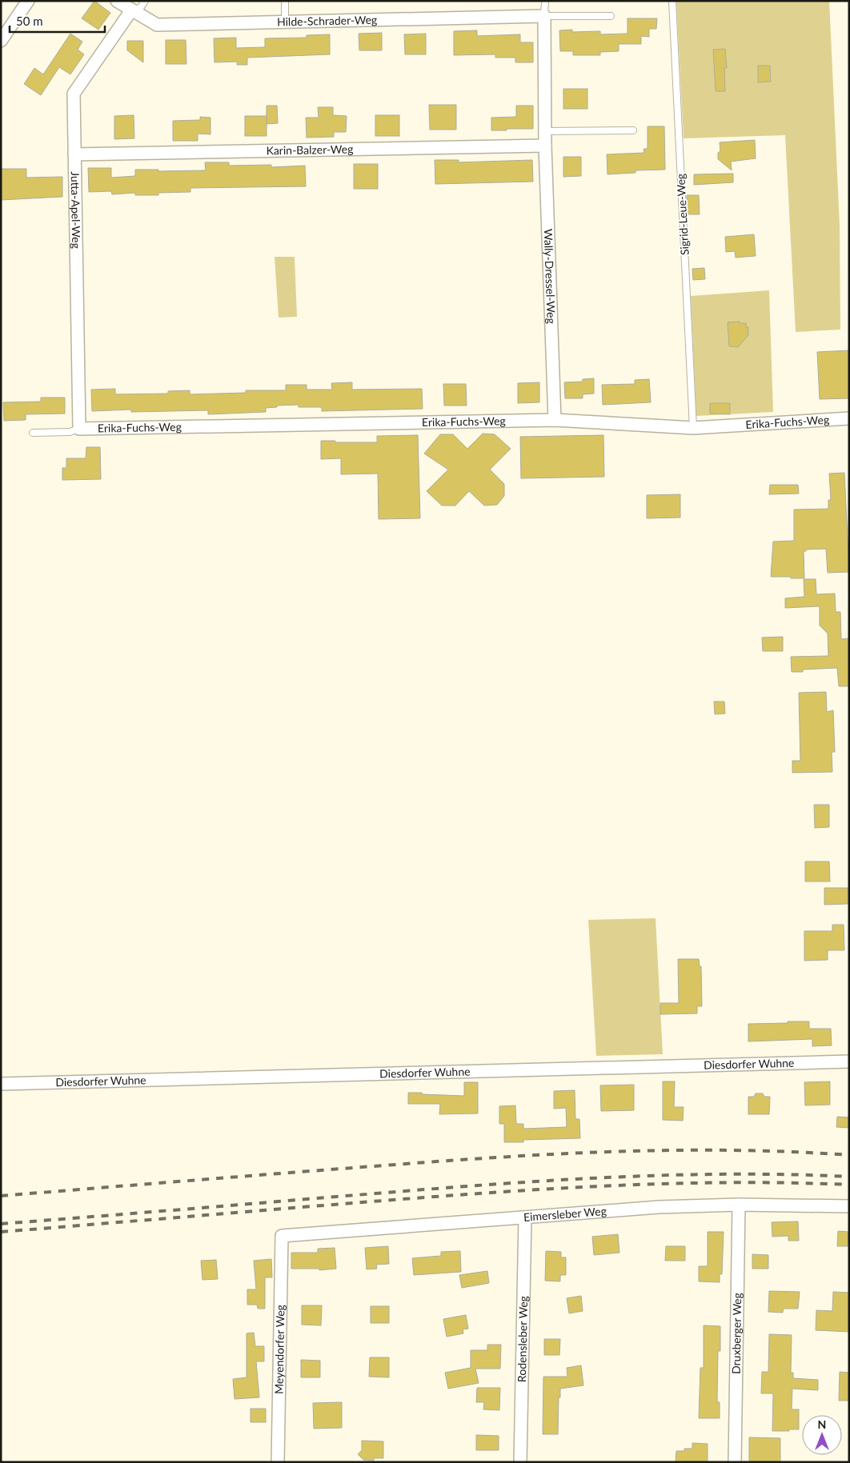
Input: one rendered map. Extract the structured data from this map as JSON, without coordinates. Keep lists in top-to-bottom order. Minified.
{"streets":{"street":["Hilde-Schrader-Weg","Karin-Balzer-Weg","Jutta-Apel-Weg","Wally-Dressel-Weg","Erika-Fuchs-Weg","Diesdorfer Wuhne","Eimersleber Weg","Druxberger Weg","Rodensleber Weg","Meyendorfer Weg"],"lane":["Sigrid-Leue-Weg"]},"crossings":[["Hilde-Schrader-Weg","Jutta-Apel-Weg"],["Hilde-Schrader-Weg","Wally-Dressel-Weg"],["Karin-Balzer-Weg","Jutta-Apel-Weg"],["Karin-Balzer-Weg","Wally-Dressel-Weg"],["Jutta-Apel-Weg","Erika-Fuchs-Weg"],["Sigrid-Leue-Weg","Erika-Fuchs-Weg"],["Wally-Dressel-Weg","Erika-Fuchs-Weg"],["Eimersleber Weg","Druxberger Weg"],["Eimersleber Weg","Rodensleber Weg"],["Eimersleber Weg","Meyendorfer Weg"]],"scale_bar":"50 m","north":"top"}
